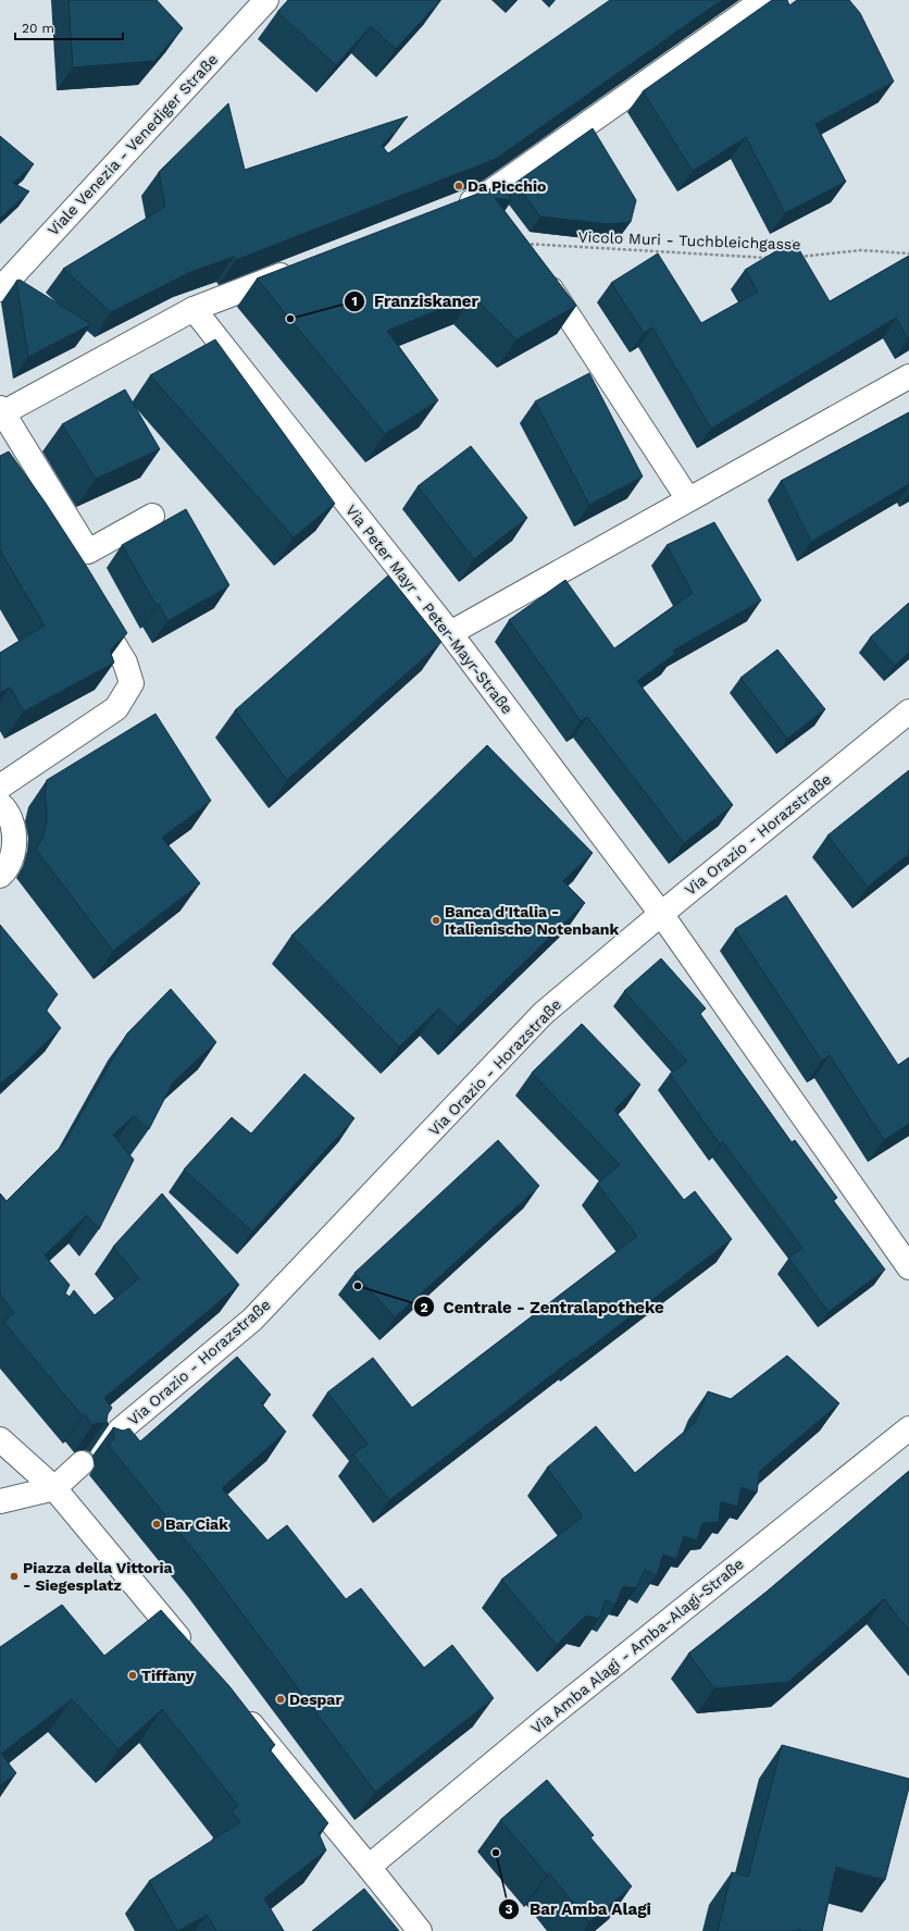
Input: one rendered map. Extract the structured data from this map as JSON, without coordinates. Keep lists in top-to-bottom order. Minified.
{"streets":{"street":["Viale Venezia - Venediger Straße","Via Peter Mayr - Peter-Mayr-Straße","Via Orazio - Horazstraße","Via Amba Alagi - Amba-Alagi-Straße"],"path":["Vicolo Muri - Tuchbleichgasse"]},"crossings":[["Via Peter Mayr - Peter-Mayr-Straße","Via Orazio - Horazstraße"]],"places":["Da Picchio","Franziskaner","Banca d'Italia - Italienische Notenbank","Centrale - Zentralapotheke","Bar Ciak","Piazza della Vittoria - Siegesplatz","Tiffany","Despar","Bar Amba Alagi"],"scale_bar":"20 m"}
